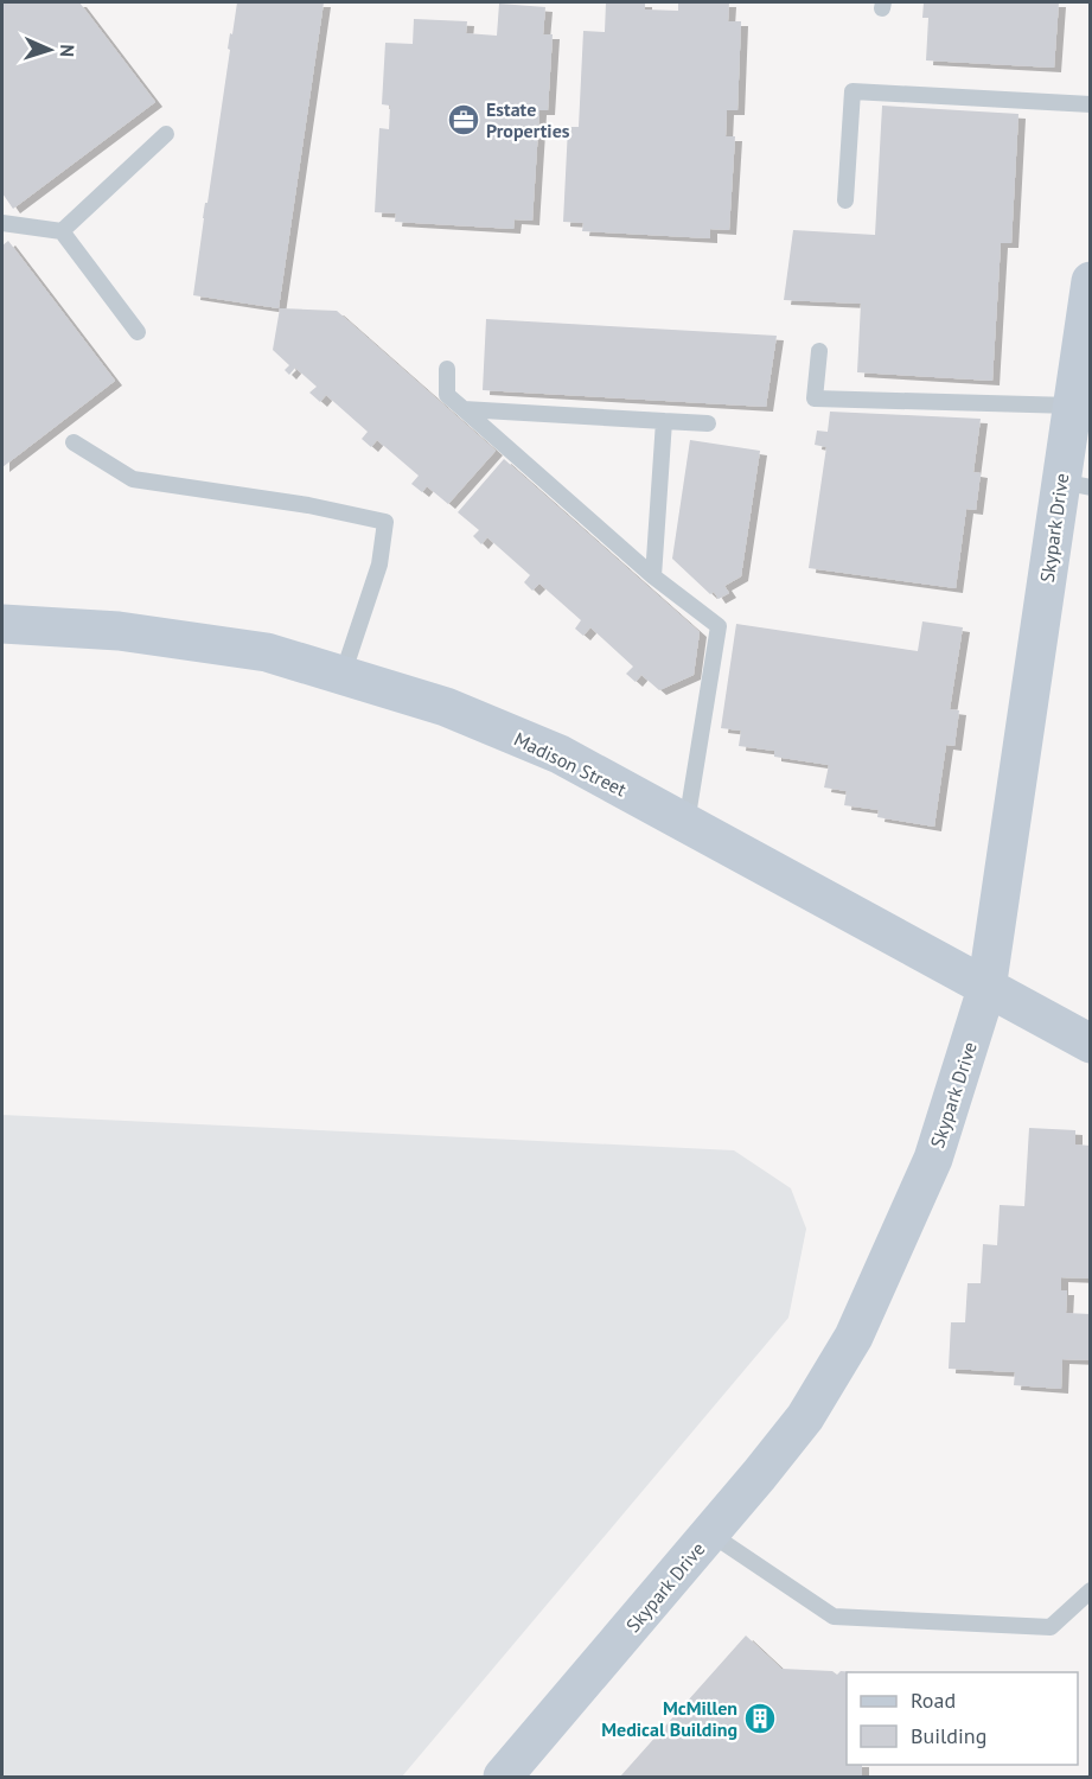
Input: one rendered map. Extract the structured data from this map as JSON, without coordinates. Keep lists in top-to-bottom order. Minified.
{"streets":{"main road":["Skypark Drive","Madison Street"]},"crossings":[["Skypark Drive","Madison Street"]],"places":{"office":["Estate Properties"],"building":["McMillen Medical Building"]},"legend":["Road","Building"],"north":"right"}
